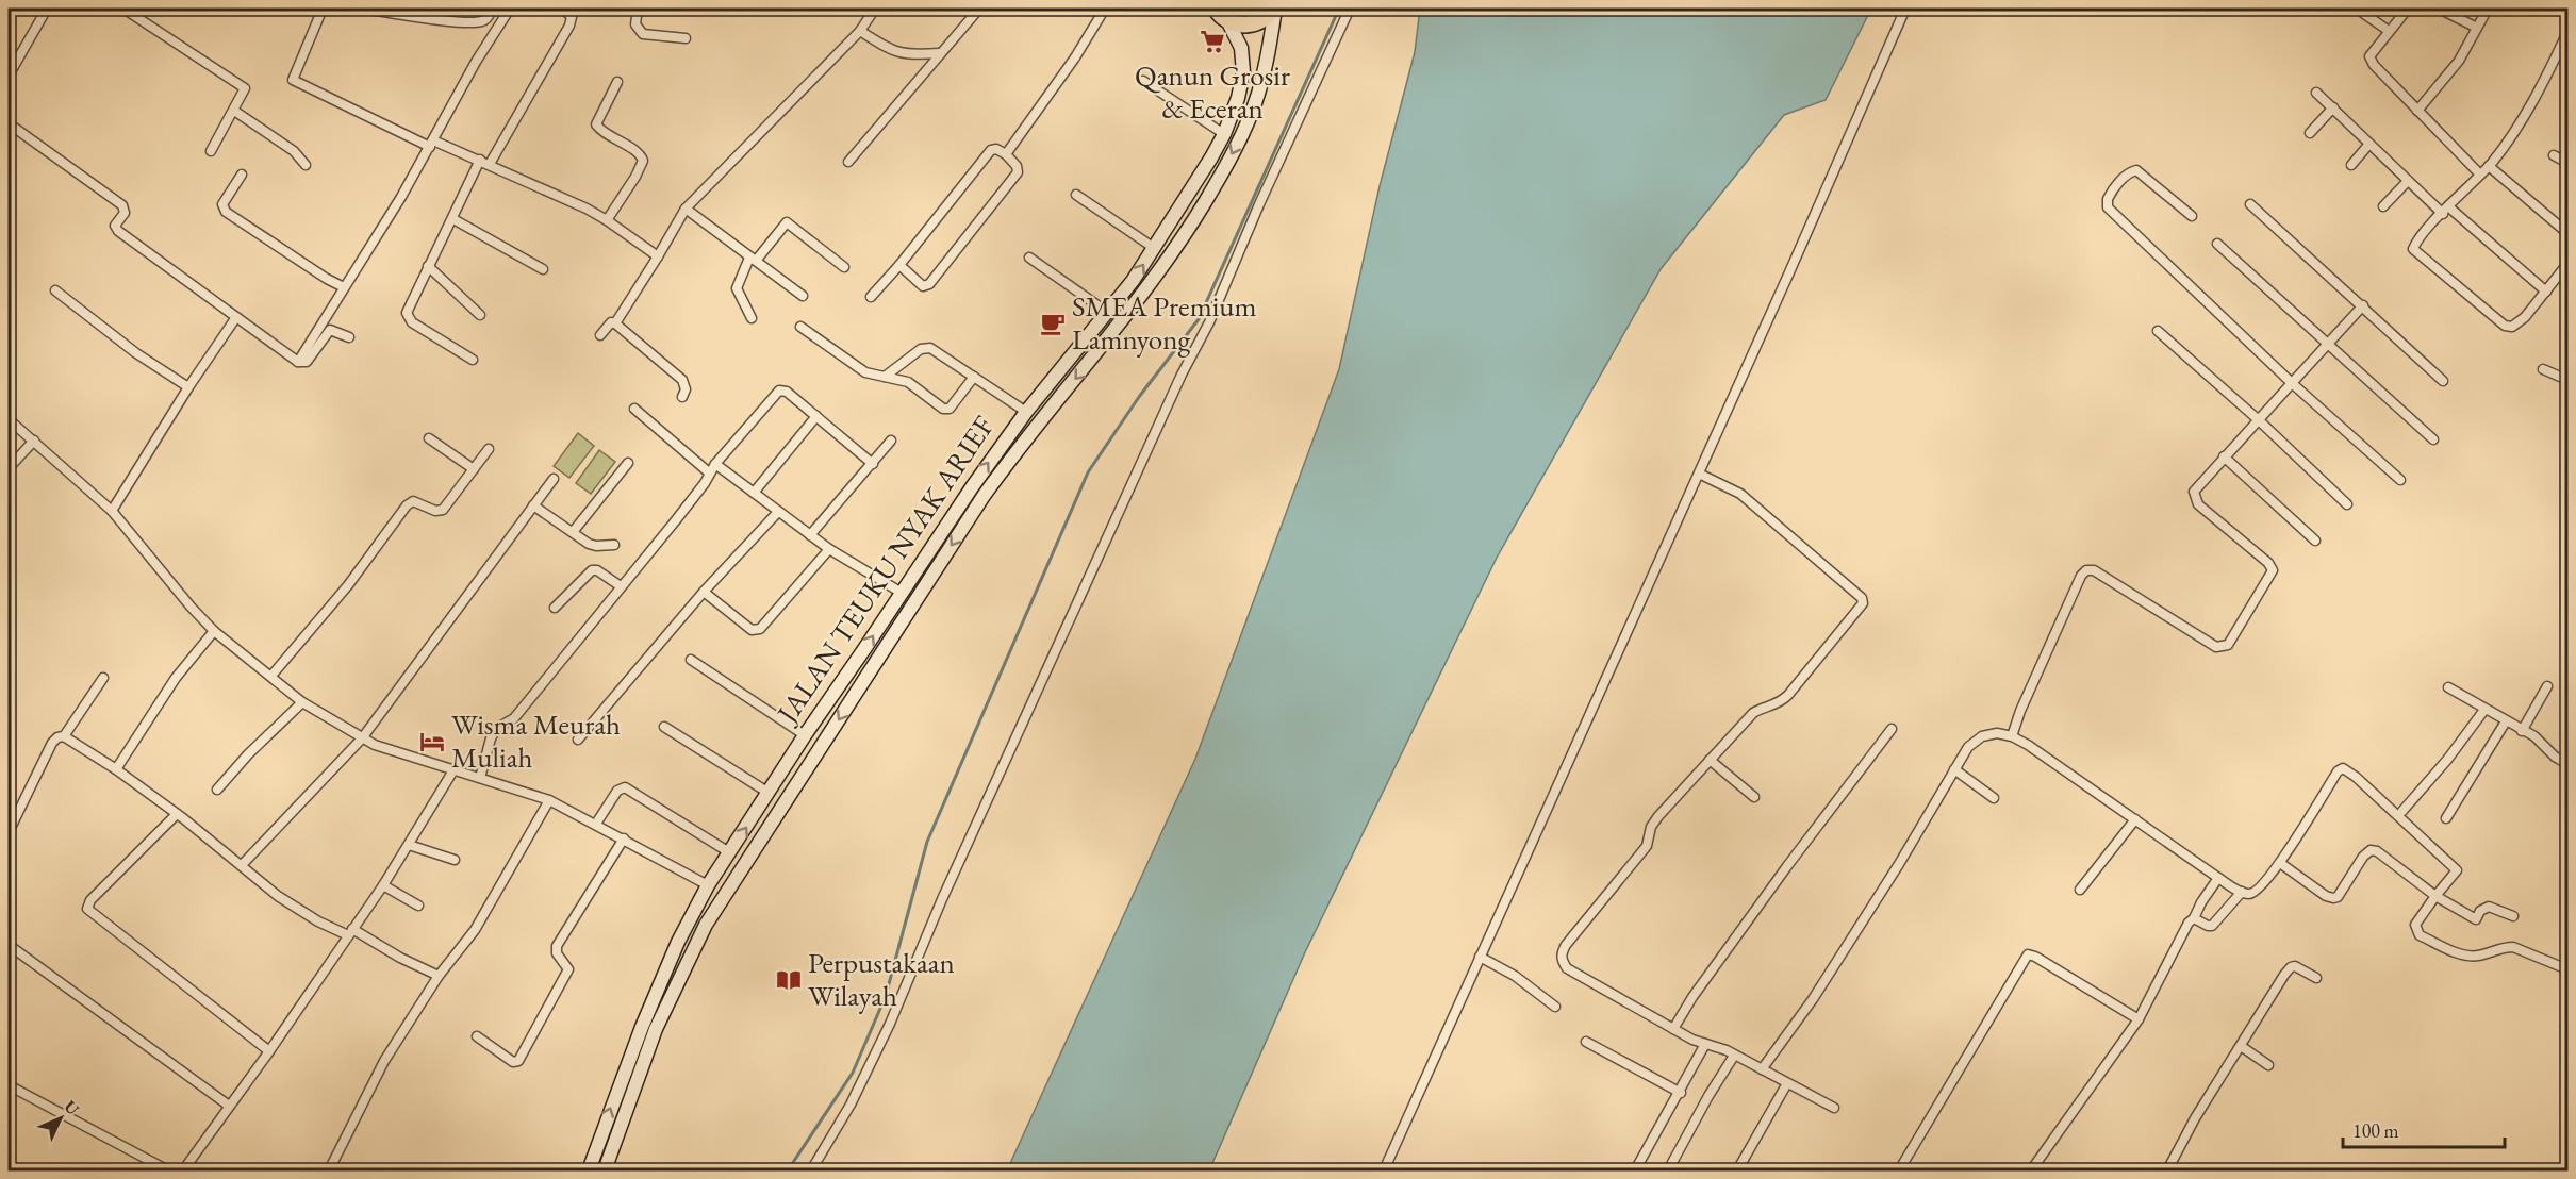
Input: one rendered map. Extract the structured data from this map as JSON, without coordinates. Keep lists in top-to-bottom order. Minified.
{"streets":{"main road":["JALAN TEUKU NYAK ARIEF"]},"places":{"supermarket":["Qanun Grosir & Eceran"],"cafe":["SMEA Premium Lamnyong"],"hotel":["Wisma Meurah Muliah"],"library":["Perpustakaan Wilayah"]},"scale_bar":"100 m","north":"top right"}
